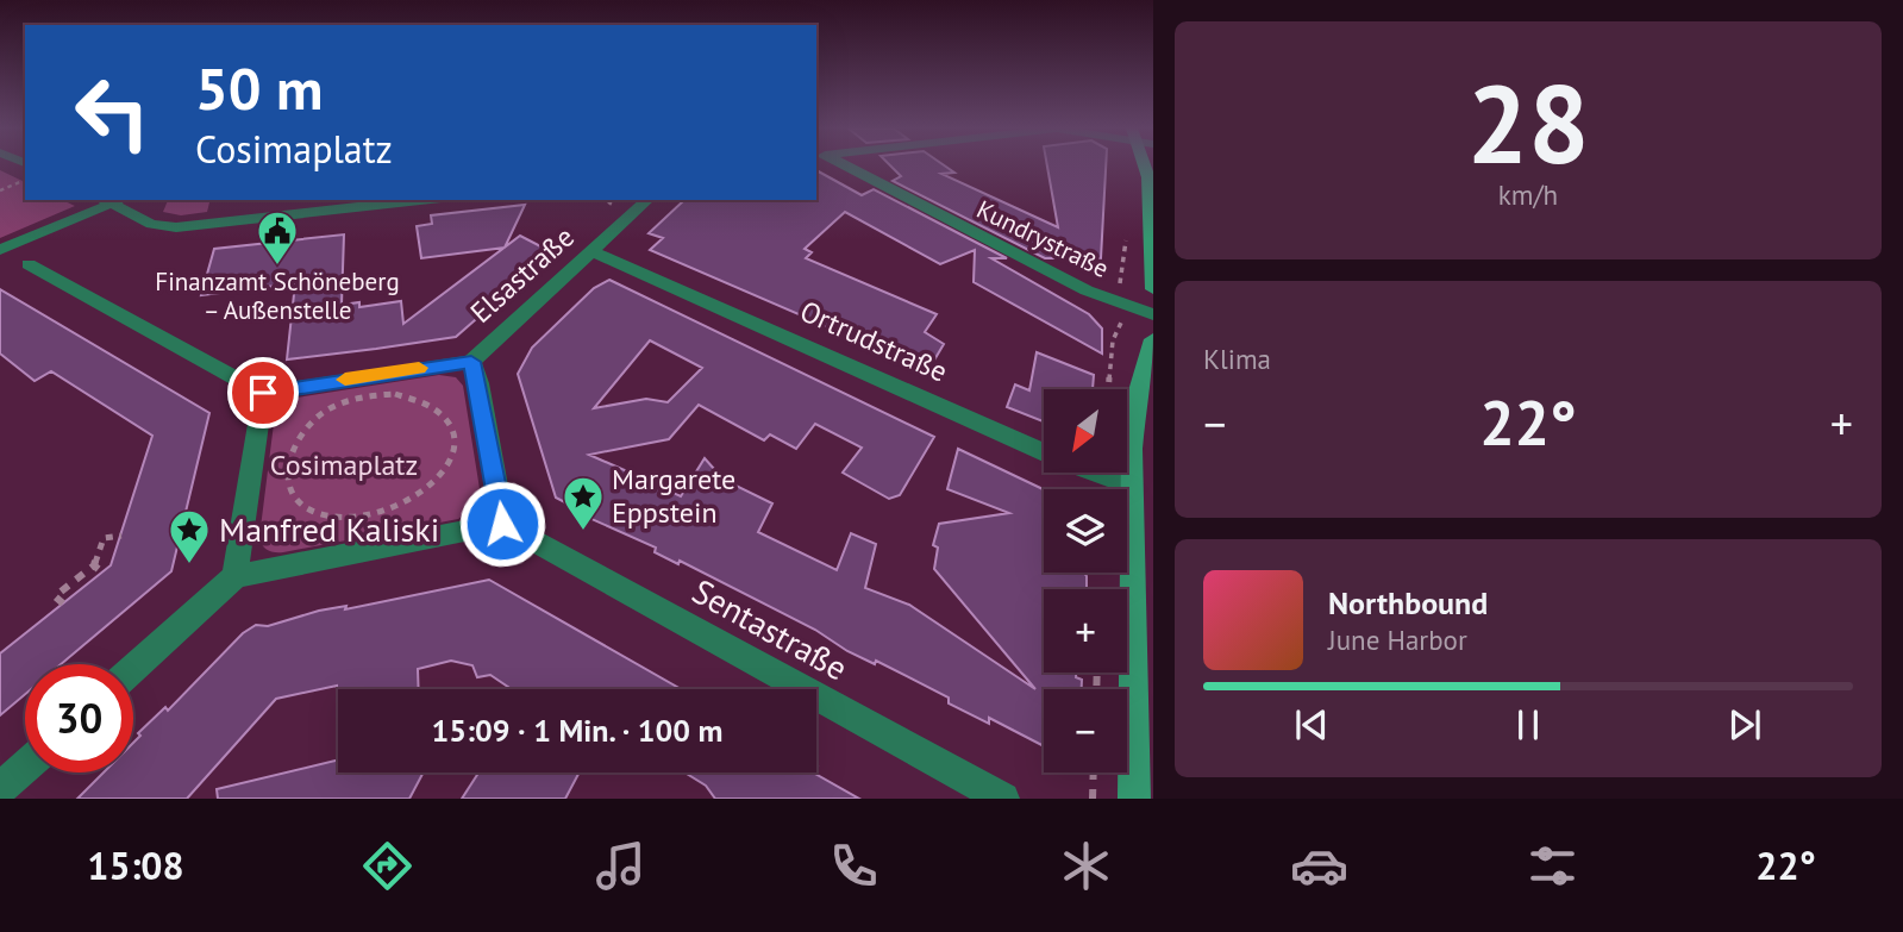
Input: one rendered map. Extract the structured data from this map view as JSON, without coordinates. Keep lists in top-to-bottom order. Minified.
{"streets":{"street":["Kundrystraße","Elsastraße","Ortrudstraße","Sentastraße"]},"crossings":[["Elsastraße","Ortrudstraße"]],"parks":["Cosimaplatz"],"places":{"public building":["Finanzamt Schöneberg – Außenstelle"],"place":["Margarete Eppstein","Manfred Kaliski"]},"north":"bottom left","page":{"tile":[["28","km/h"],"Klima"],"turn":["50 m","Cosimaplatz"],"heat":["−","22°","+"],"map_buttons":["+","−"],"song":["Northbound","June Harbor"],"limit":"30","trip":"15:09 · 1 Min. · 100 m","tabs":["15:08","22°"]}}
